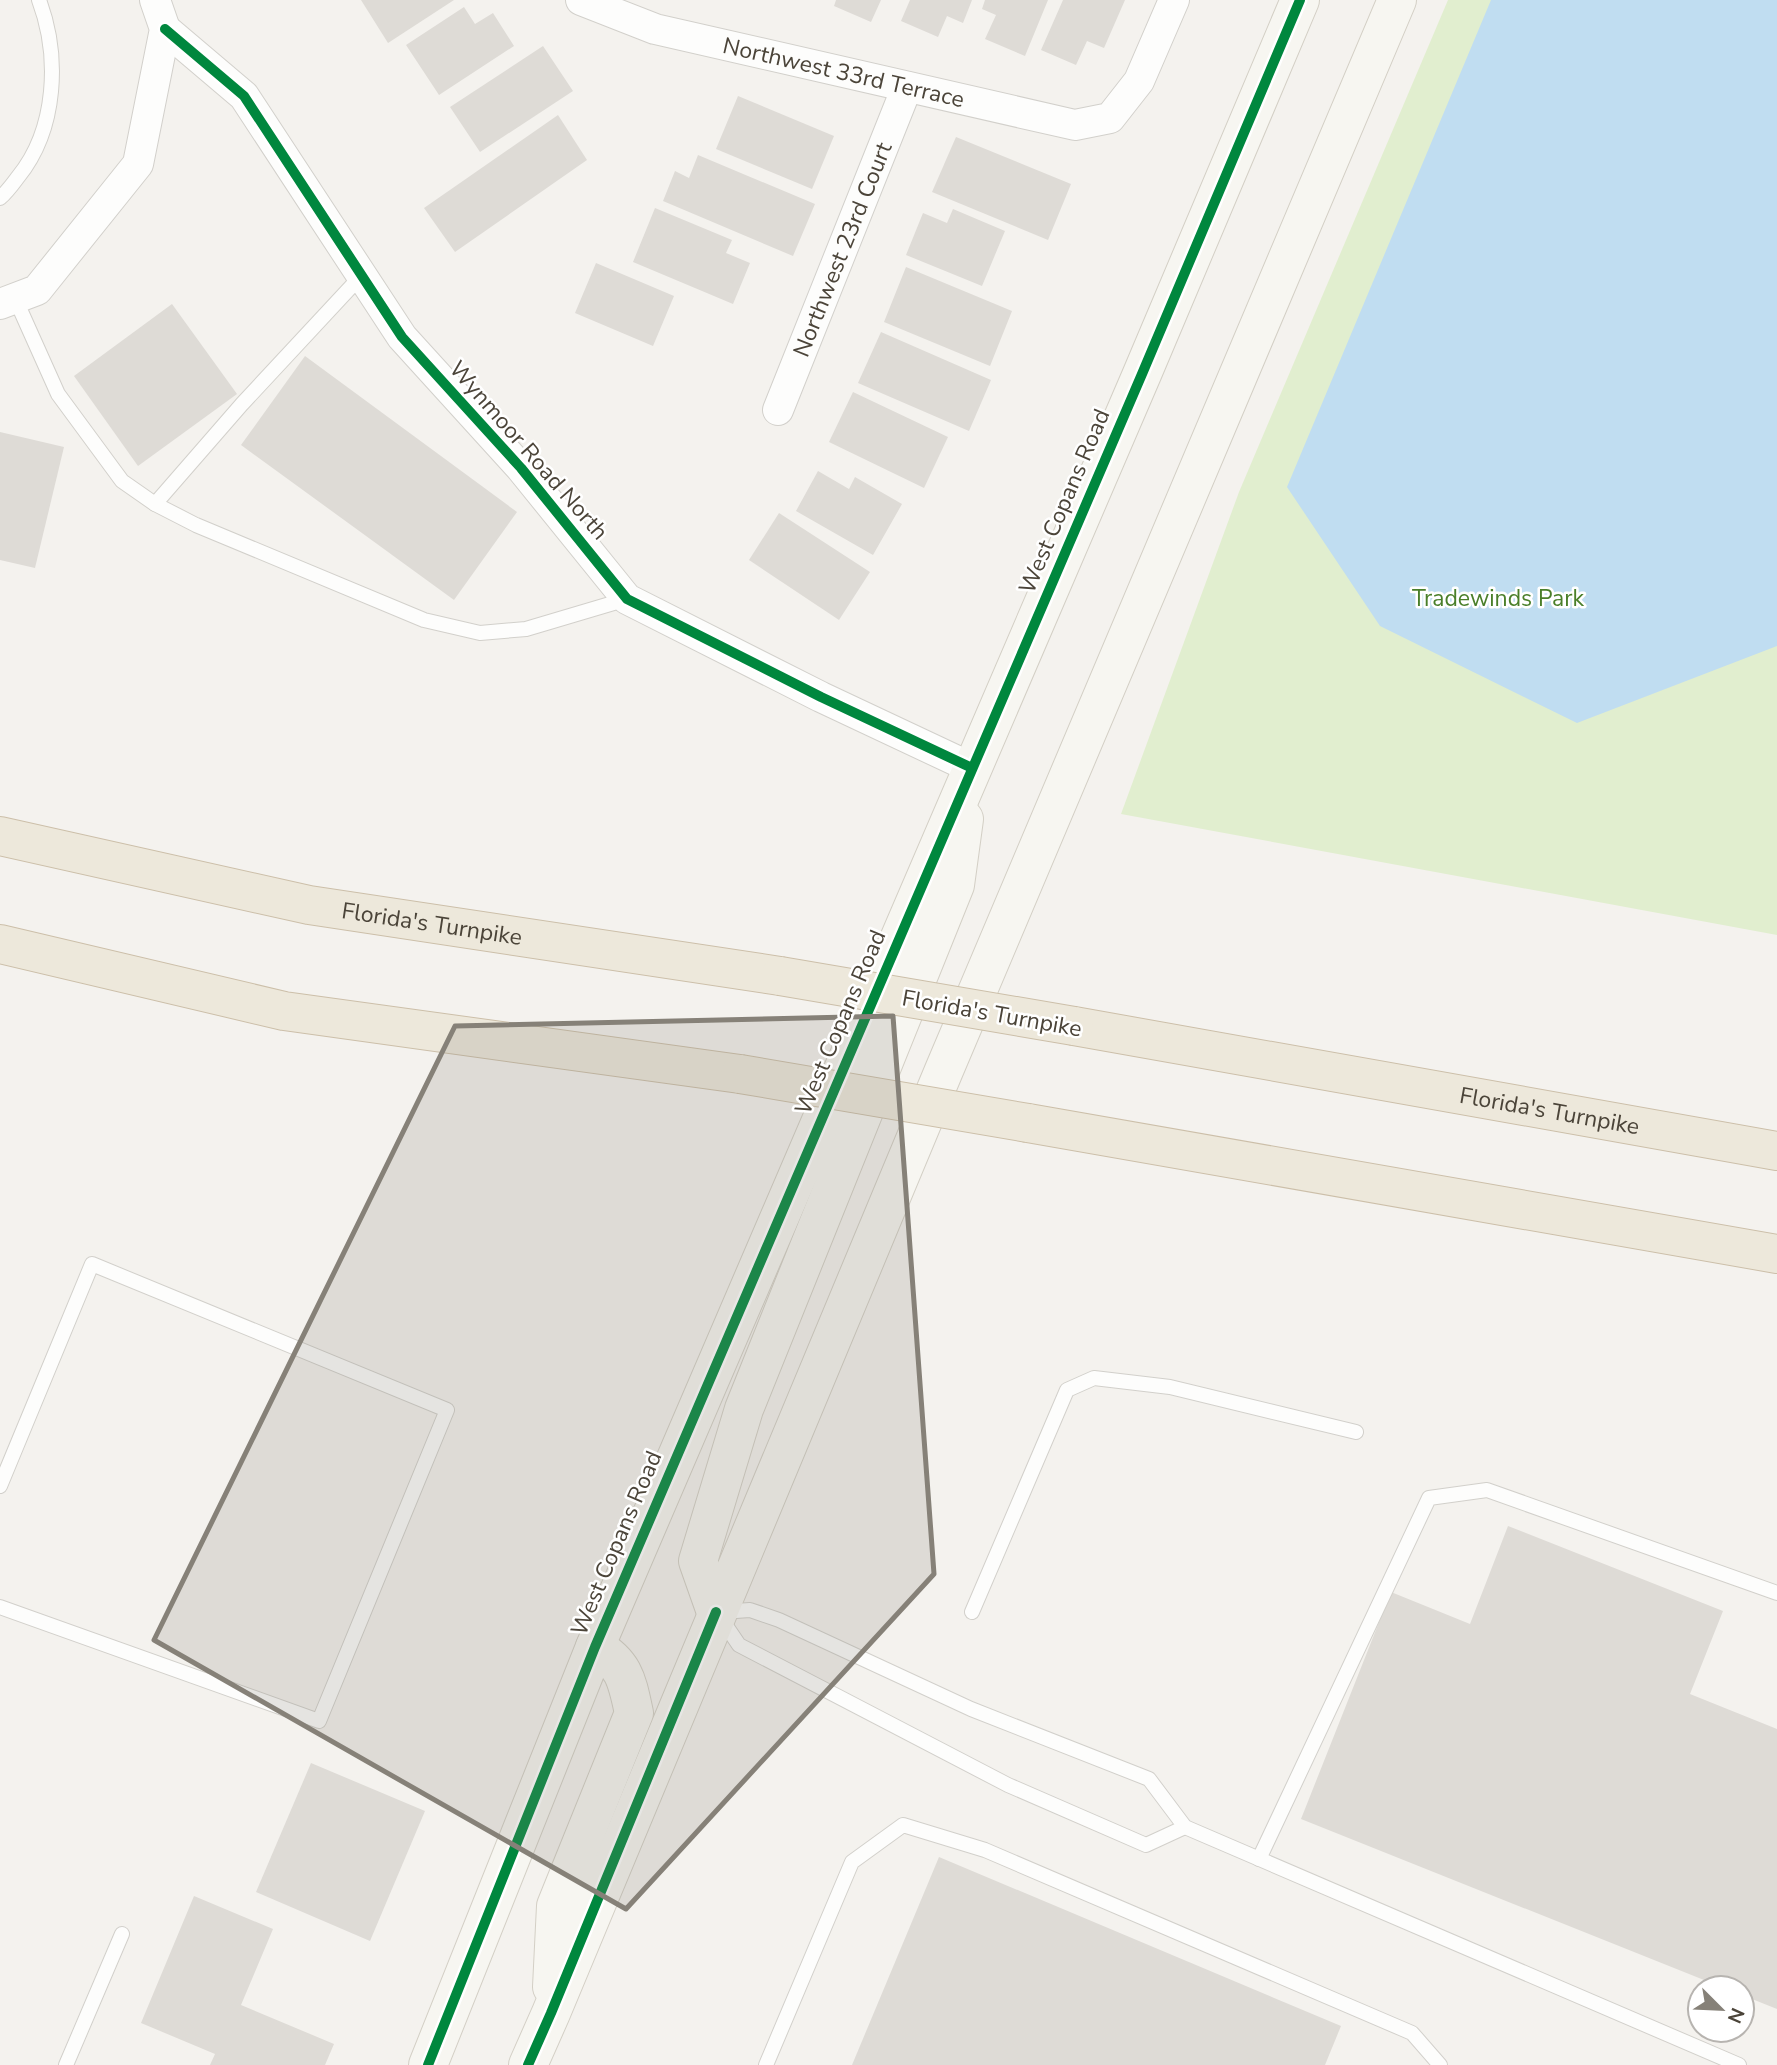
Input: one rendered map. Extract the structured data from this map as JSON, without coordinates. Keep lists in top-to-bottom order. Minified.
{"streets":{"highway":["Florida's Turnpike"],"main road":["West Copans Road"],"street":["Northwest 33rd Terrace","Northwest 23rd Court","Wynmoor Road North"]},"crossings":[["Northwest 33rd Terrace","Northwest 23rd Court"],["Wynmoor Road North","West Copans Road"]],"parks":["Tradewinds Park"],"north":"bottom right"}
